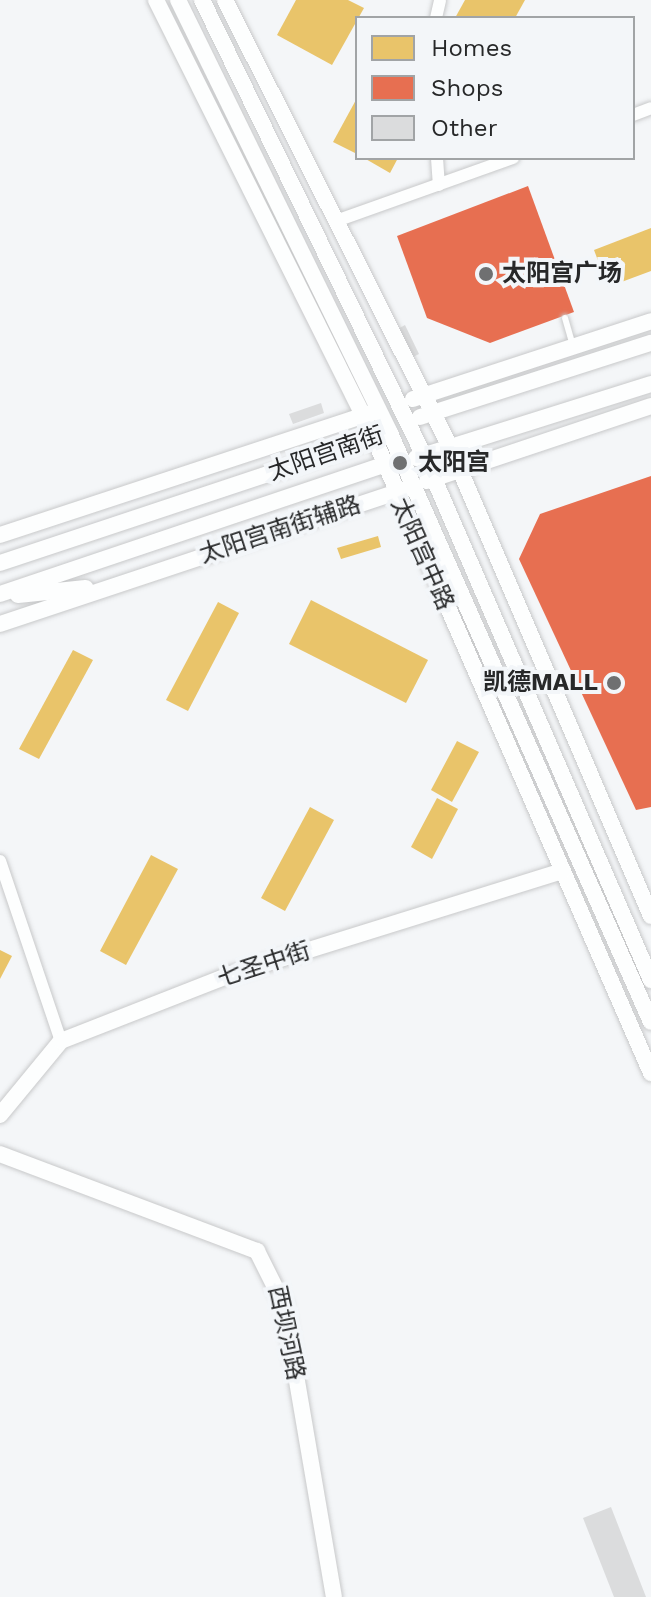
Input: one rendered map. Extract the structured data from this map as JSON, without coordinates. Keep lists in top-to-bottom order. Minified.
{"streets":{"street":["太阳宫南街","太阳宫南街辅路","太阳宫中路","七圣中街","西坝河路"]},"crossings":[["太阳宫南街","太阳宫中路"],["太阳宫南街辅路","太阳宫中路"],["太阳宫中路","七圣中街"]],"places":["太阳宫广场","太阳宫","凯德MALL"],"legend":["Homes","Shops","Other"]}
